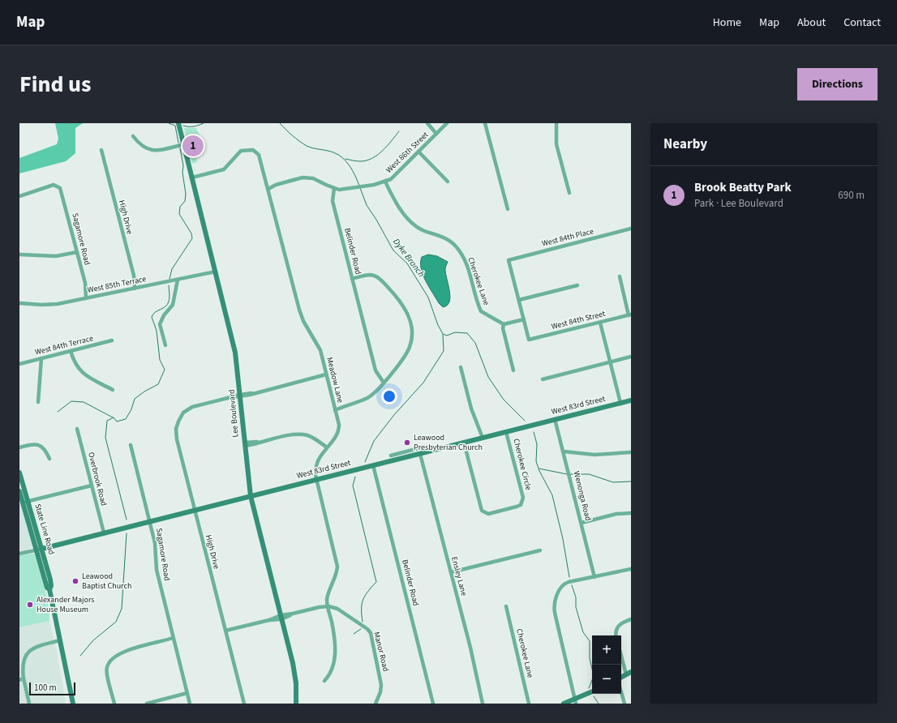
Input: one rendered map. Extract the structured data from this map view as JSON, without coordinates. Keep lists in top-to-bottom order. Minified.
{"streets":{"street":["West 86th Street","High Drive","West 84th Place","Sagamore Road","Belinder Road","Cherokee Lane","West 85th Terrace","West 84th Street","West 84th Terrace","Meadow Lane","West 83rd Street","Lee Boulevard","Cherokee Circle","Overbrook Road","Wenonga Road","State Line Road","Ensley Lane","Manor Road"]},"crossings":[["West 86th Street","Belinder Road"],["West 86th Street","Cherokee Lane"],["High Drive","West 85th Terrace"],["High Drive","West 83rd Street"],["High Drive","Lee Boulevard"],["Sagamore Road","West 85th Terrace"],["Sagamore Road","West 83rd Street"],["Belinder Road","West 83rd Street"],["West 85th Terrace","Lee Boulevard"],["Meadow Lane","West 83rd Street"],["Meadow Lane","Lee Boulevard"],["Meadow Lane","Manor Road"],["West 83rd Street","Lee Boulevard"],["West 83rd Street","Cherokee Circle"],["West 83rd Street","Overbrook Road"],["West 83rd Street","Wenonga Road"],["West 83rd Street","State Line Road"],["West 83rd Street","Ensley Lane"]],"water":["Dyke Branch"],"places":["Leawood Presbyterian Church","Leawood Baptist Church","Alexander Majors House Museum"],"scale_bar":"100 m","page":{"header":"Map","nav":["Home","Map","About","Contact"],"title":"Find us","buttons":"Directions","heading":"Nearby","pins":"1","list":[{"mark":"1","name":"Brook Beatty Park","note":"Park · Lee Boulevard","value":"690 m"}],"map_buttons":["+","−"],"scale":"100 m"}}
